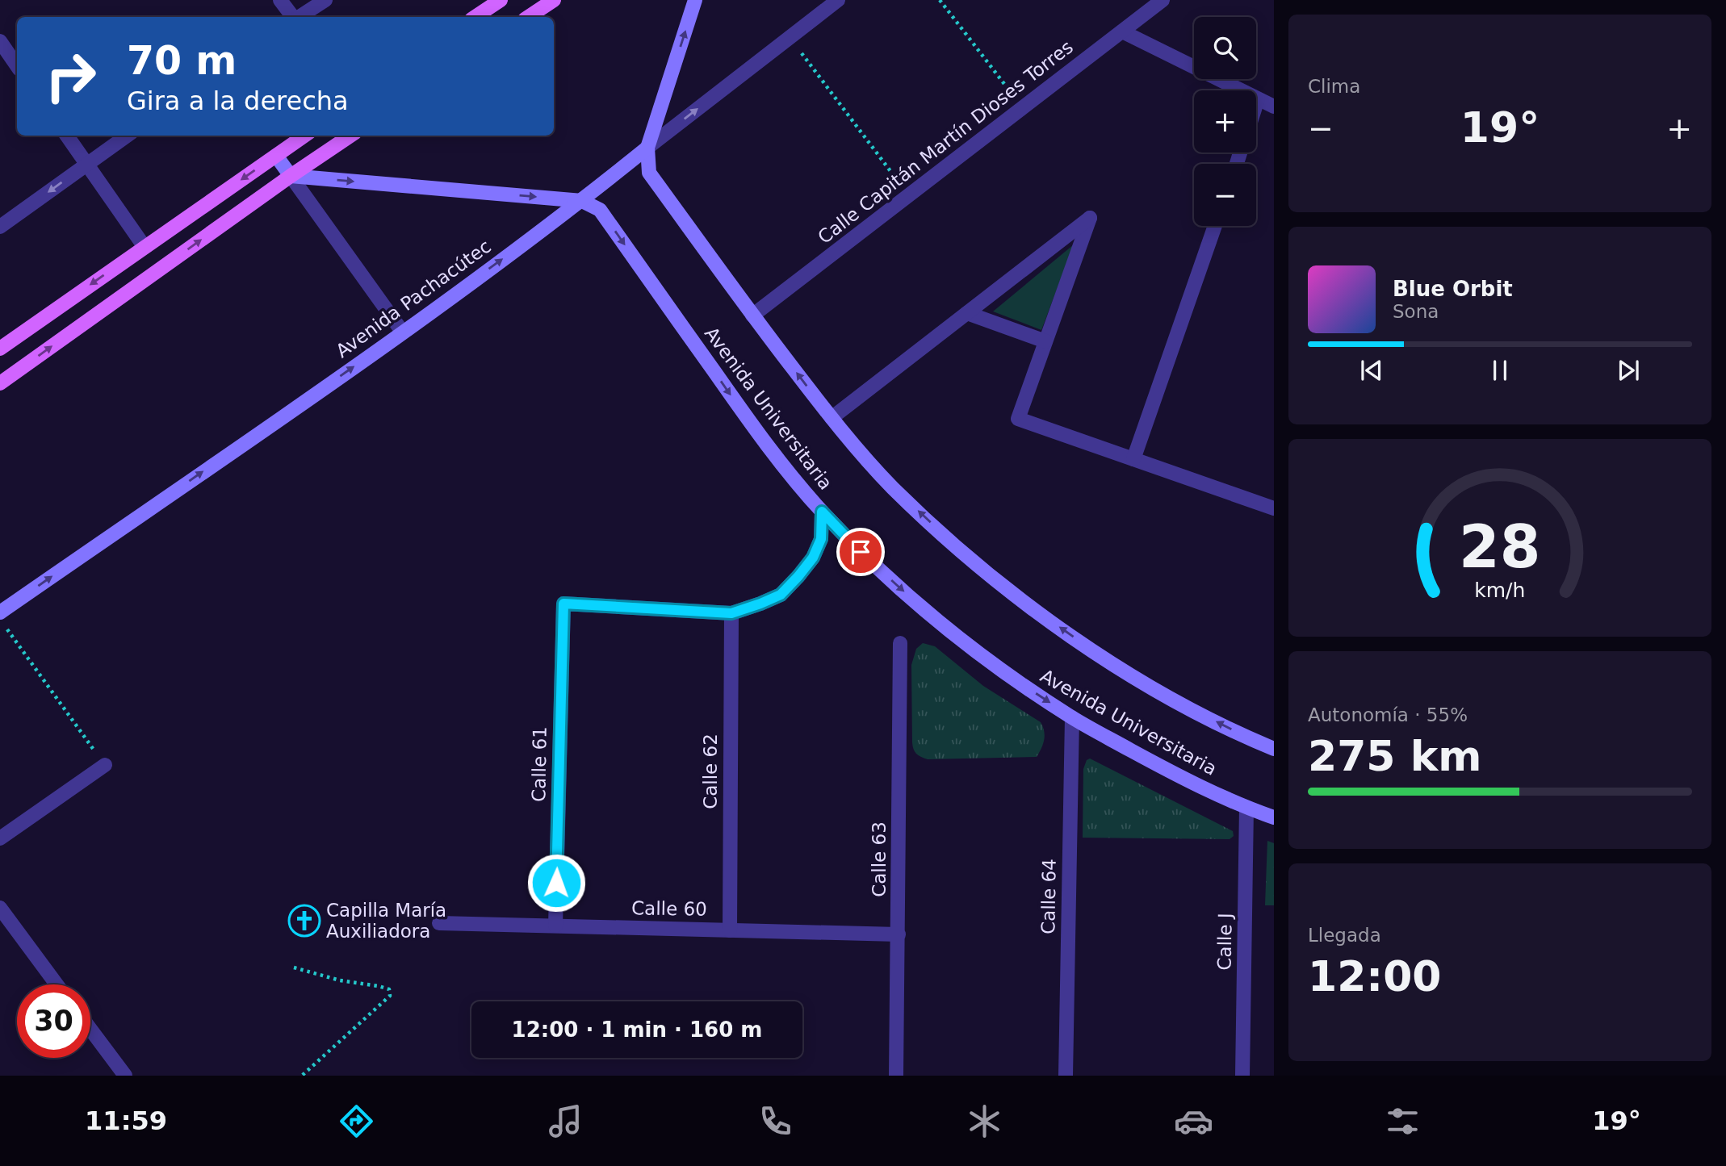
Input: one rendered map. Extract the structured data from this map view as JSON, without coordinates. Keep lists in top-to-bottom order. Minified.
{"streets":{"street":["Calle Capitán Martín Dioses Torres","Avenida Pachacútec","Avenida Universitaria","Calle 61","Calle 62","Calle 63","Calle 64","Calle 60","Calle J"]},"crossings":[["Avenida Pachacútec","Avenida Universitaria"],["Avenida Universitaria","Calle 64"],["Avenida Universitaria","Calle J"],["Calle 61","Calle 62"],["Calle 61","Calle 60"],["Calle 62","Calle 60"],["Calle 63","Calle 60"]],"one_way":["Avenida Pachacútec"],"places":{"church":["Capilla María Auxiliadora"]},"page":{"tile":["Clima",["Autonomía · 55%","275 km"],["Llegada","12:00"]],"map_buttons":["+","−"],"turn":["70 m","Gira a la derecha"],"heat":["−","19°","+"],"song":["Blue Orbit","Sona"],"limit":"30","trip":"12:00 · 1 min · 160 m","tabs":["11:59","19°"],"gauge":["28","km/h"]}}
